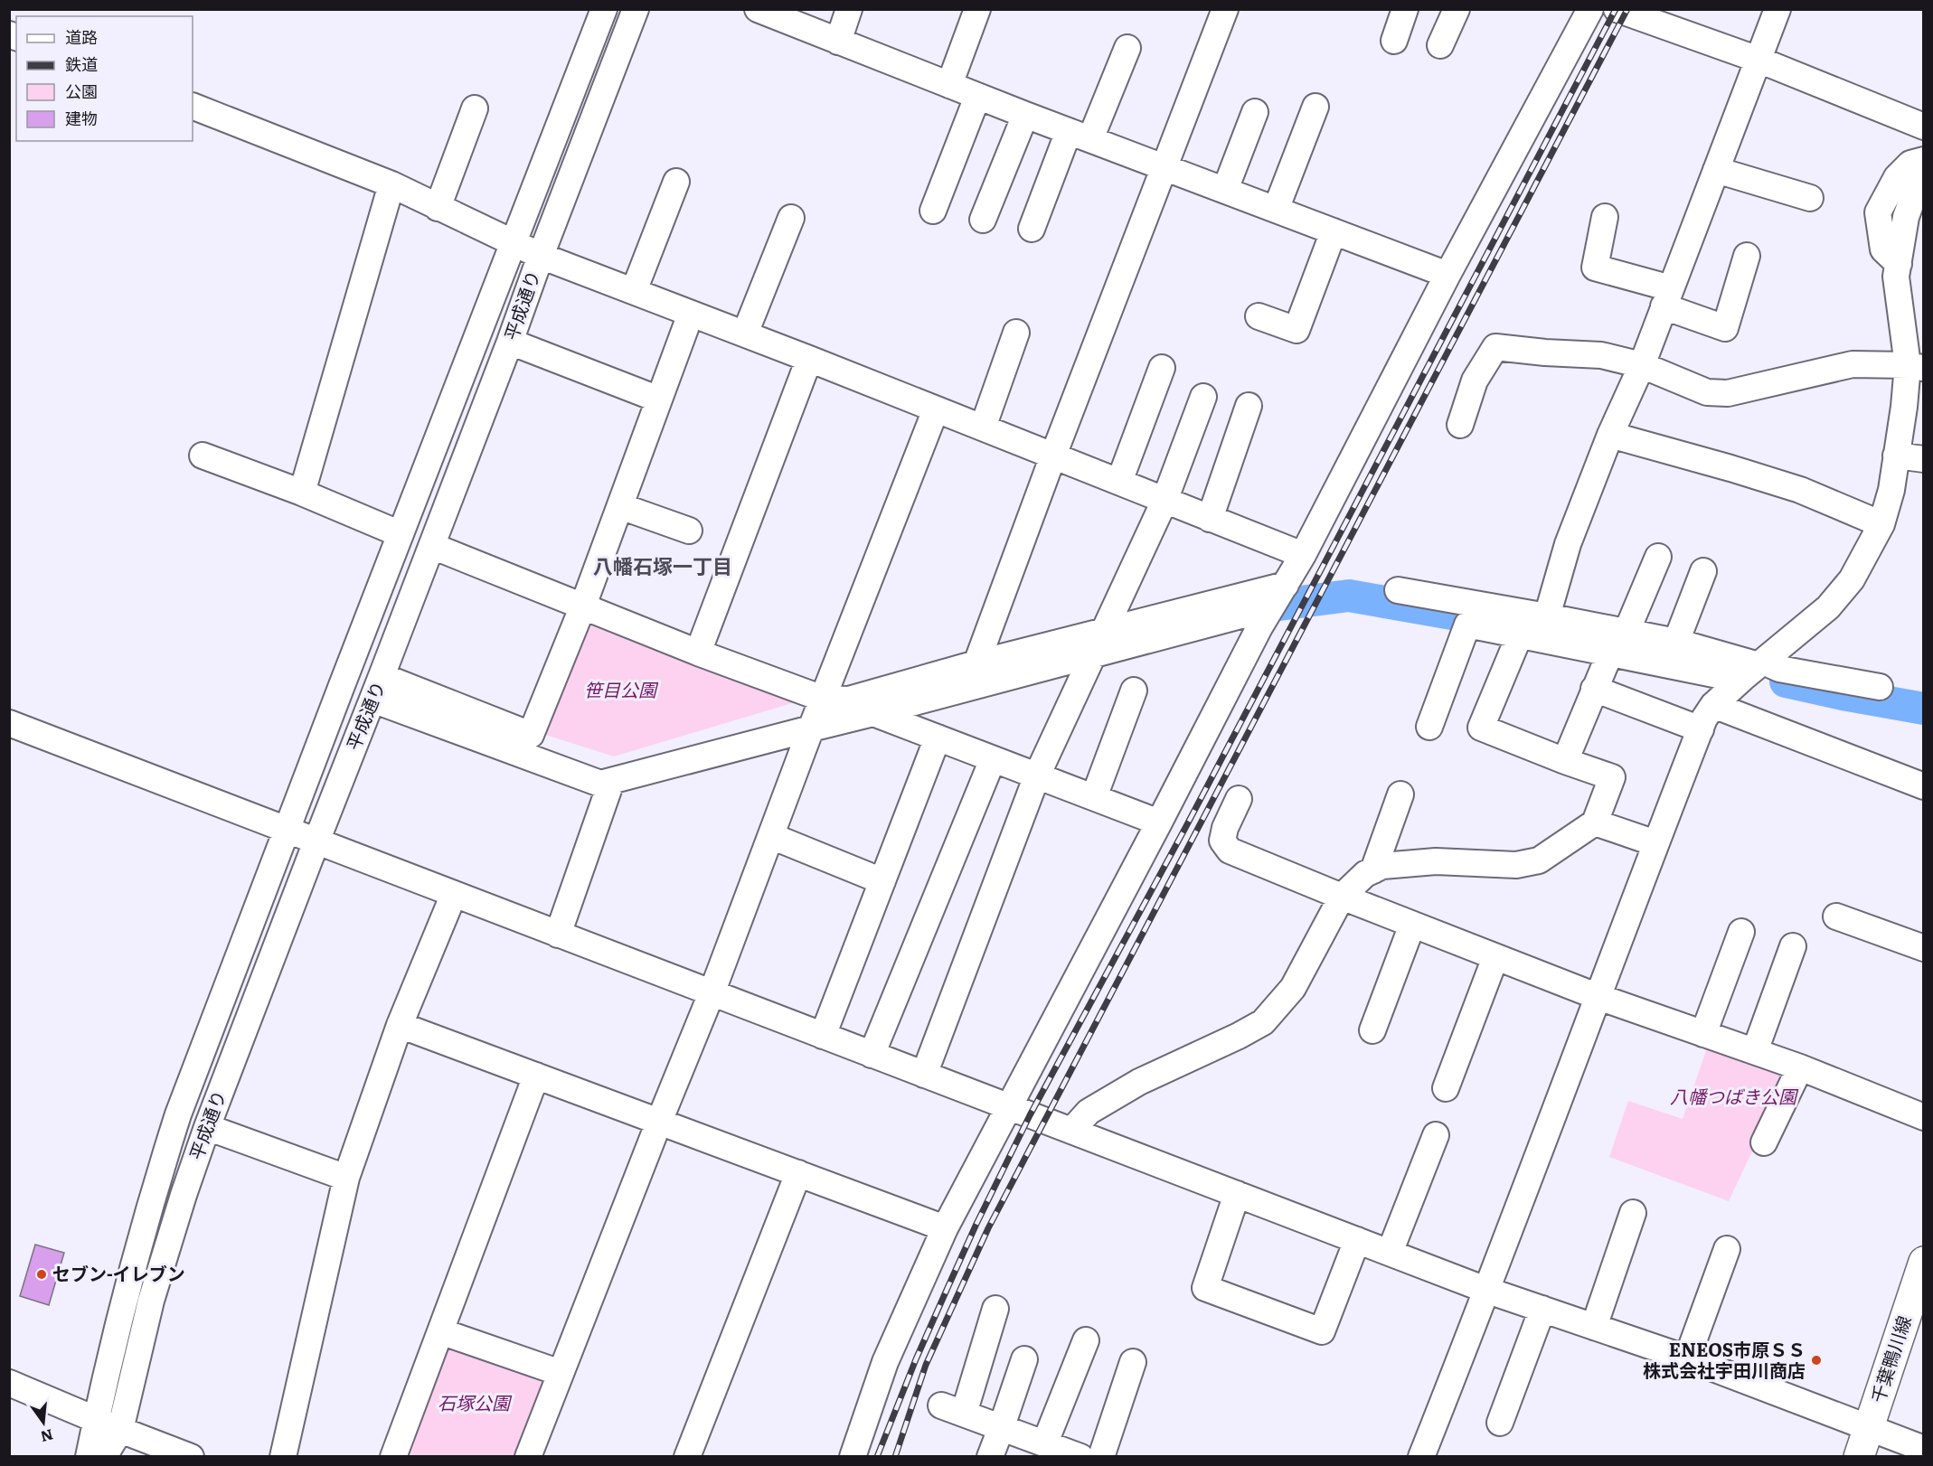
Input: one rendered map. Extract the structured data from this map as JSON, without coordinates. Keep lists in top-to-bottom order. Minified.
{"streets":{"main road":["千葉鴨川線"],"street":["平成通り"]},"districts":["八幡石塚一丁目"],"parks":["笹目公園","八幡つばき公園","石塚公園"],"places":["セブン-イレブン","ENEOS市原ＳＳ 株式会社宇田川商店"],"legend":["道路","鉄道","公園","建物"],"north":"bottom"}
